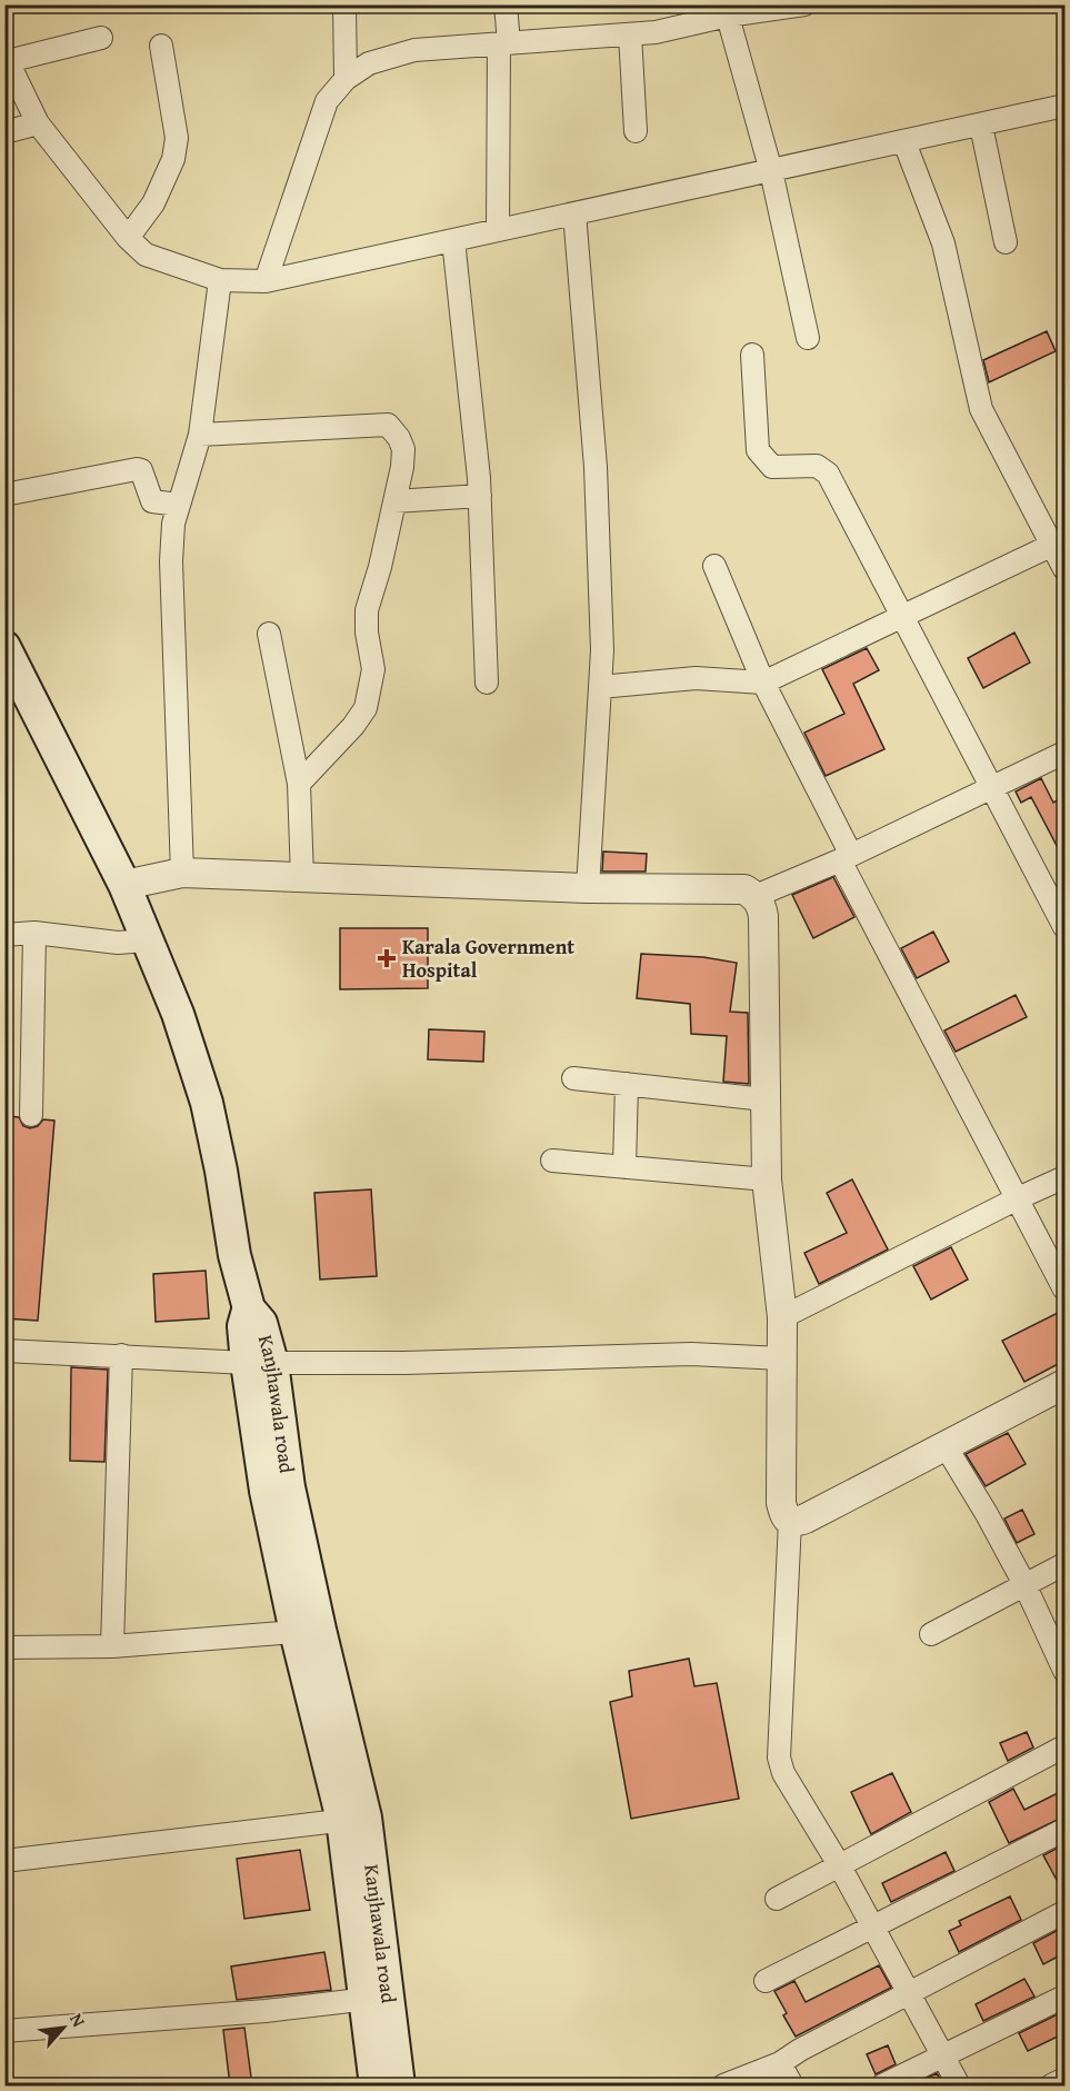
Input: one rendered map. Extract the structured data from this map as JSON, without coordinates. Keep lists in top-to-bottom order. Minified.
{"streets":{"main road":["Kanjhawala road"]},"places":{"health":["Karala Government Hospital"]},"north":"top right"}
